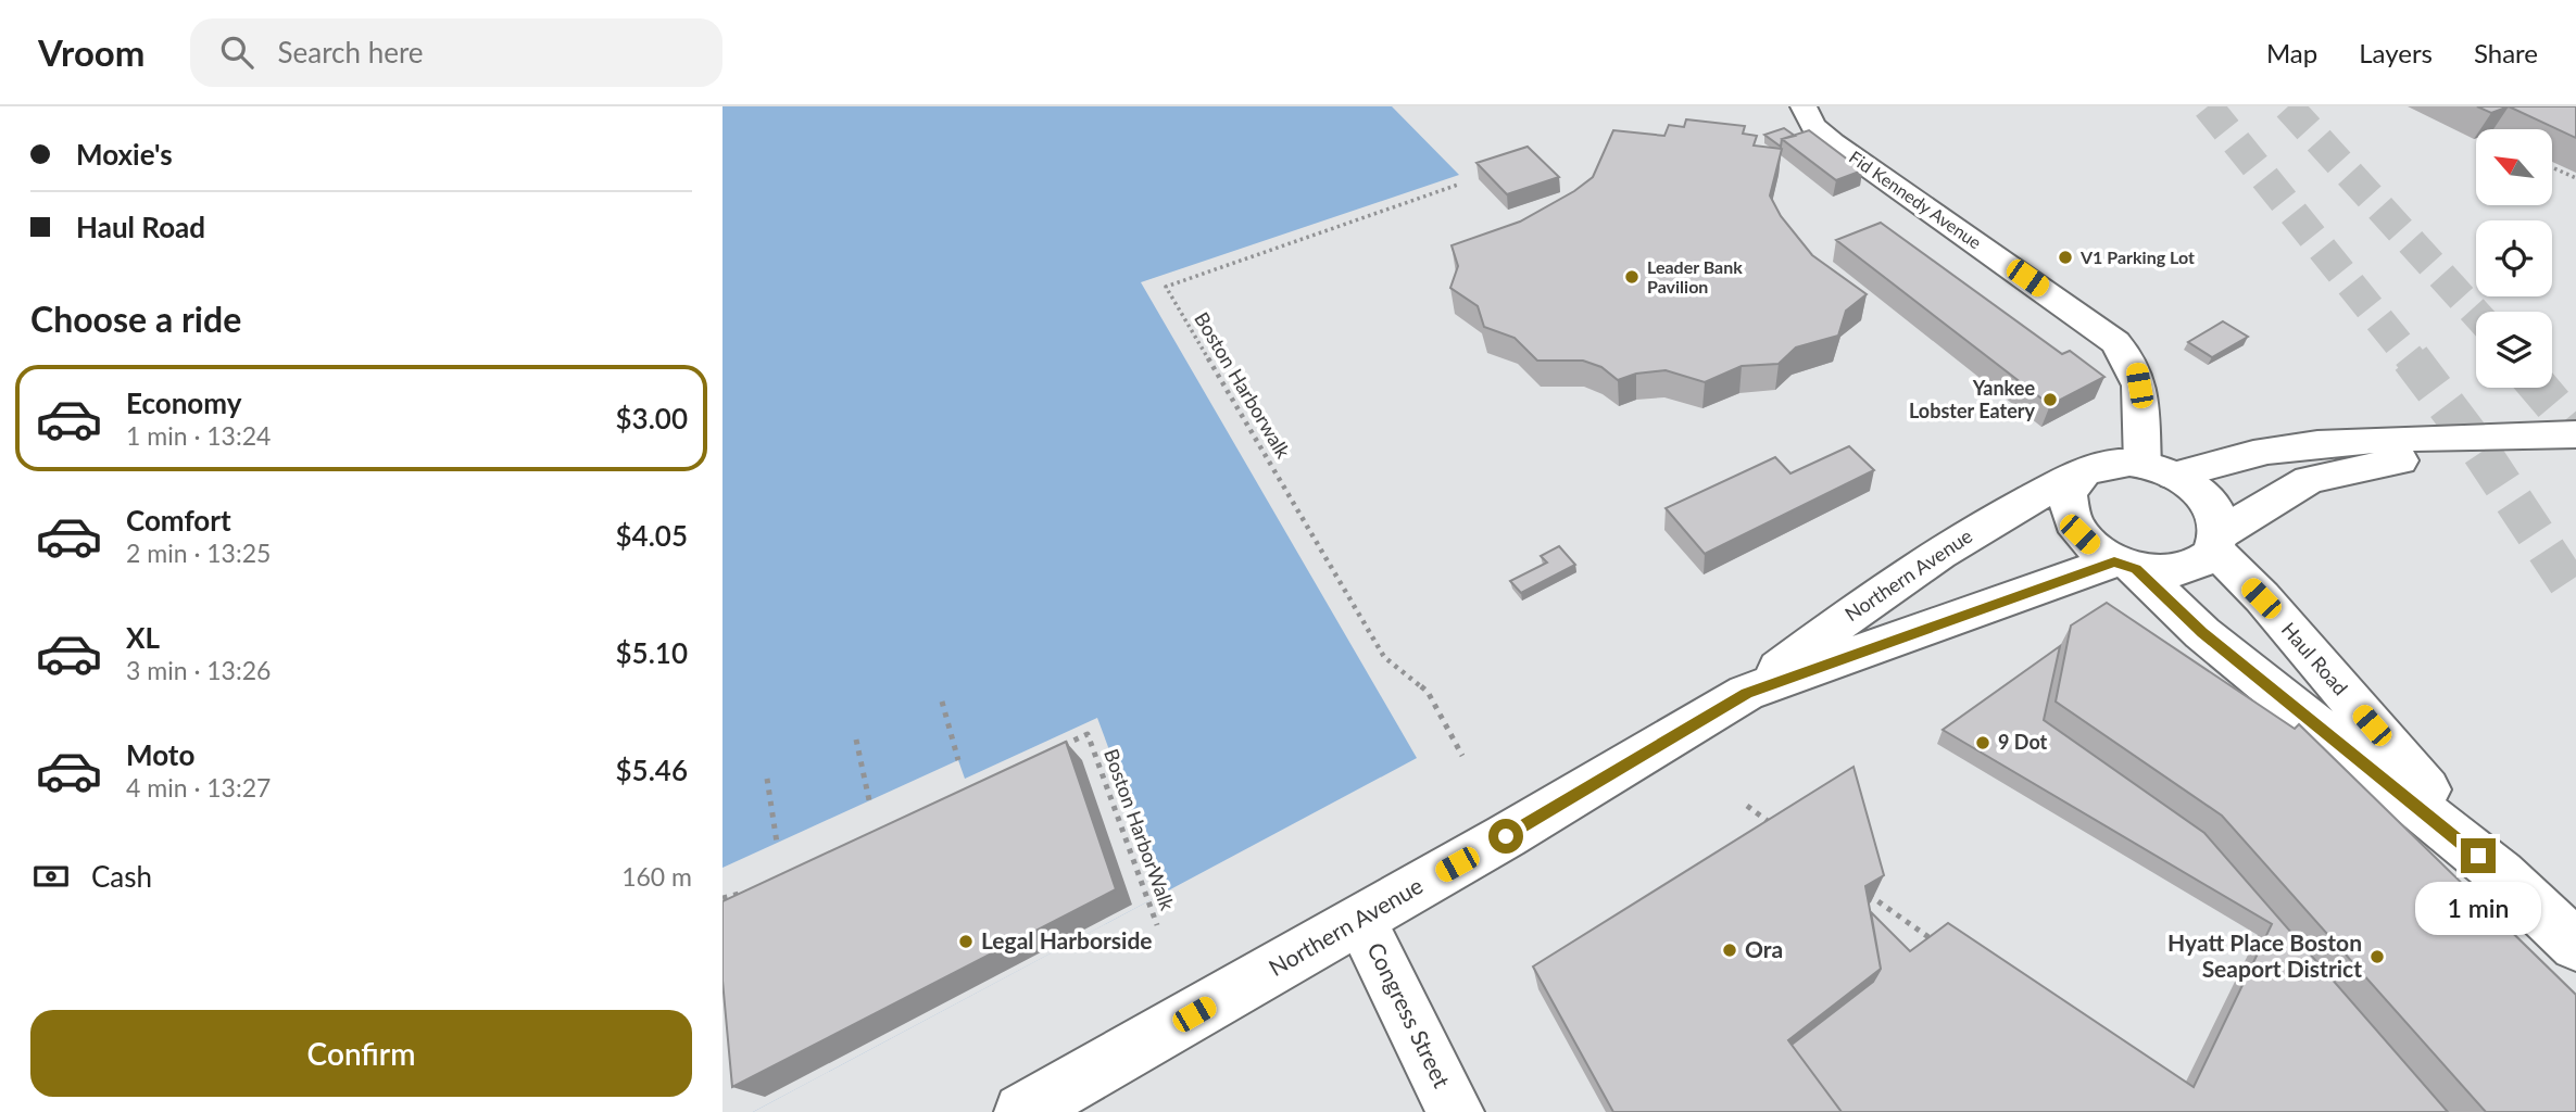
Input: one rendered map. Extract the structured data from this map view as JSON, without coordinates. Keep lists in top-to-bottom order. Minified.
{"streets":{"main road":["Fid Kennedy Avenue","Northern Avenue","Haul Road","Congress Street"],"path":["Boston Harborwalk","Boston HarborWalk"]},"crossings":[["Fid Kennedy Avenue","Northern Avenue"],["Fid Kennedy Avenue","Haul Road"],["Northern Avenue","Haul Road"],["Northern Avenue","Congress Street"]],"places":["V1 Parking Lot","Leader Bank Pavilion","Yankee Lobster Eatery","9 Dot","Legal Harborside","Ora","Hyatt Place Boston Seaport District"],"north":"top left","page":{"header":"Vroom","search":"Search here","nav":["Map","Layers","Share"],"banner":["Moxie's","Haul Road"],"heading":"Choose a ride","list":[{"name":"Economy","note":"1 min · 13:24","value":"$3.00"},{"name":"Comfort","note":"2 min · 13:25","value":"$4.05"},{"name":"XL","note":"3 min · 13:26","value":"$5.10"},{"name":"Moto","note":"4 min · 13:27","value":"$5.46"}],"pay":["Cash","160 m"],"bubble":"1 min","buttons":"Confirm"}}
